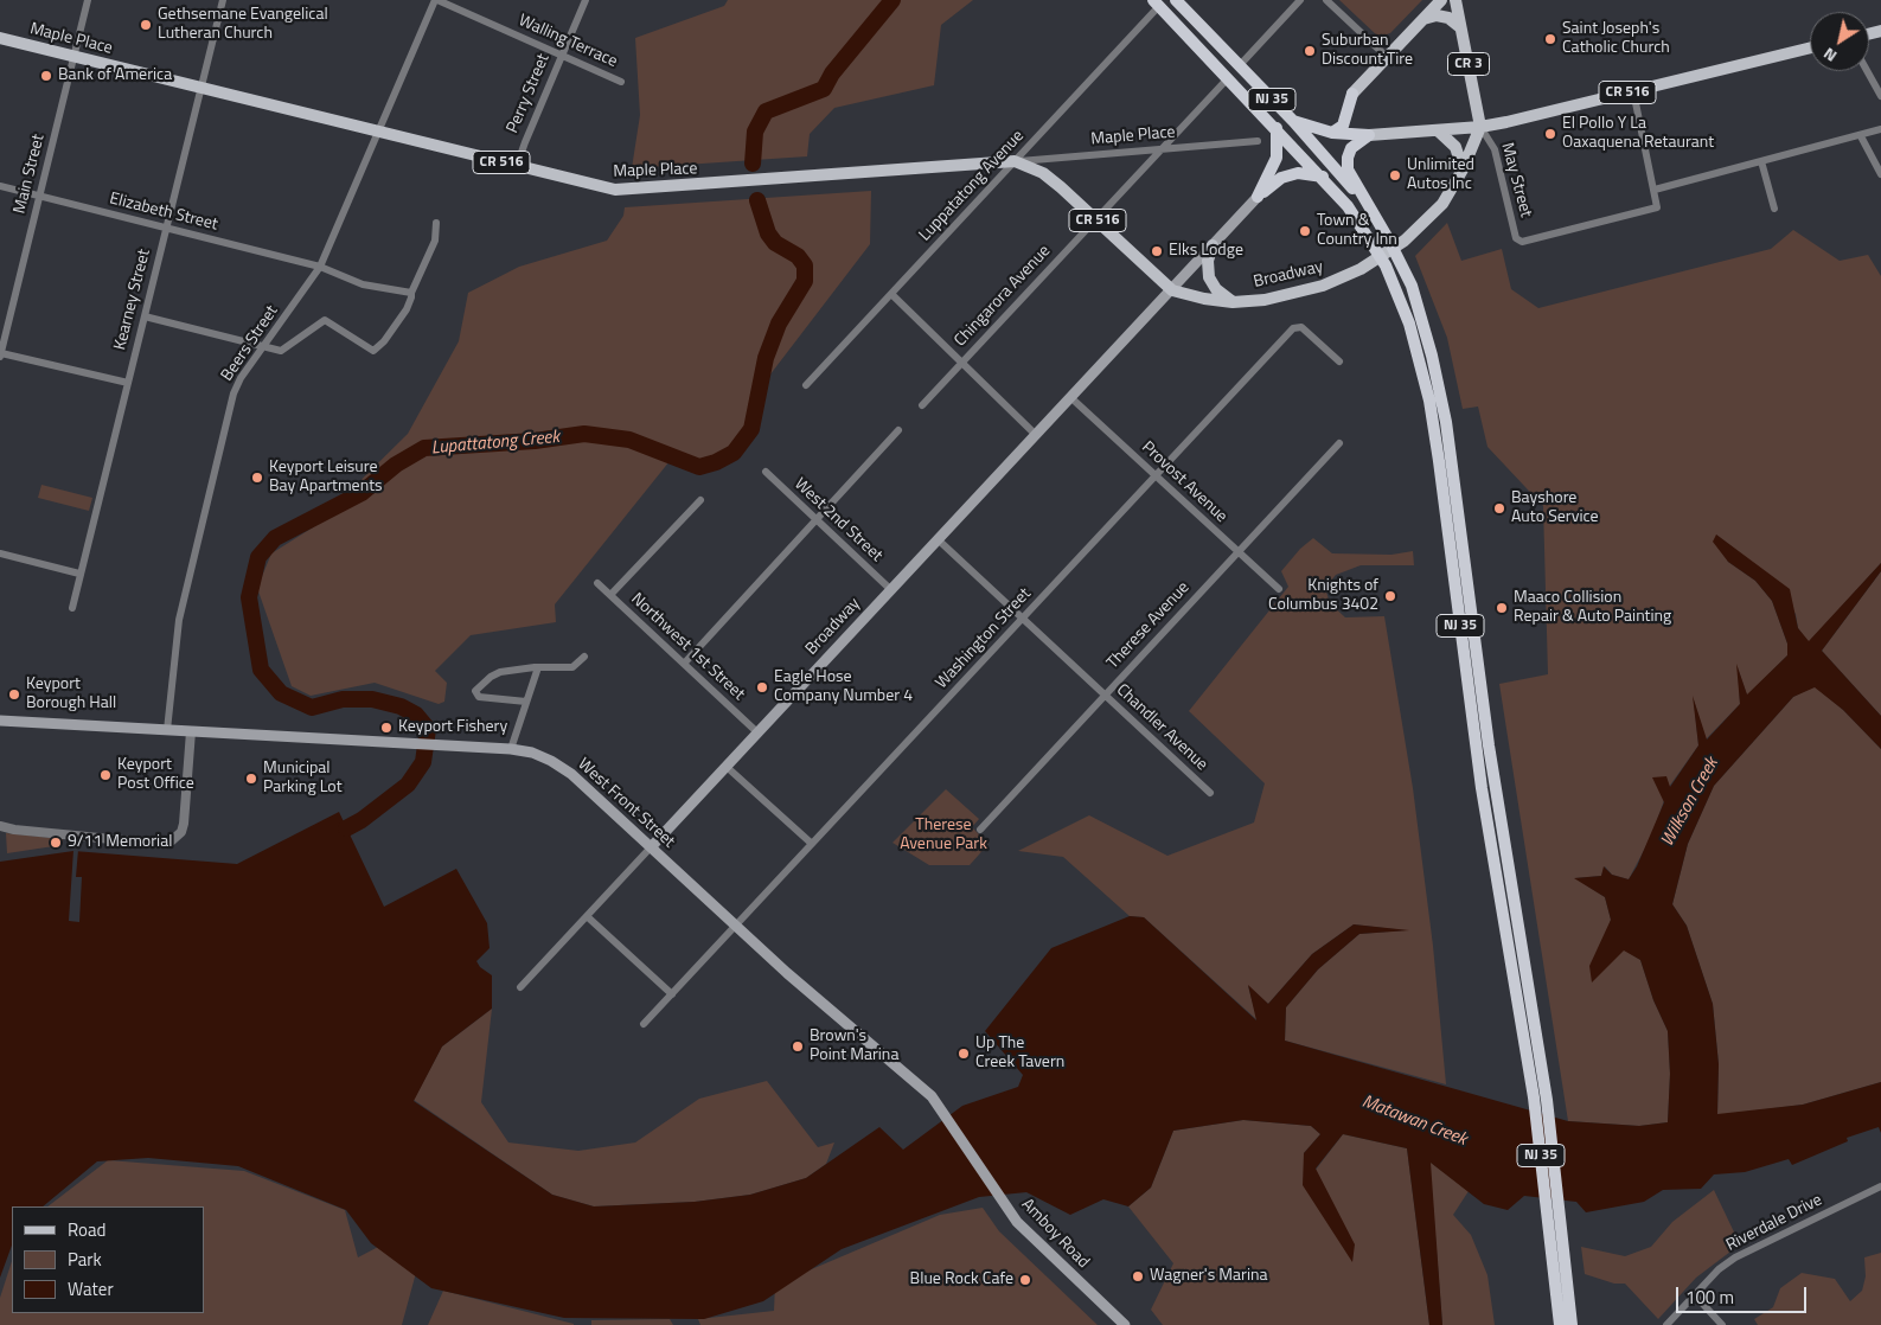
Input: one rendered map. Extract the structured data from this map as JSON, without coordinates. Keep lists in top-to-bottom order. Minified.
{"streets":{"highway":["NJ 35"],"main road":["Maple Place","CR 3","CR 516","Broadway","West Front Street","Amboy Road"],"street":["Walling Terrace","Perry Street","Main Street","May Street","Luppatatong Avenue","Elizabeth Street","Chingarora Avenue","Kearney Street","Beers Street","Provost Avenue","West 2nd Street","Therese Avenue","Washington Street","Northwest 1st Street","Chandler Avenue","Riverdale Drive"]},"crossings":[["Maple Place","CR 516"],["Maple Place","Perry Street"],["Maple Place","Main Street"],["Maple Place","Luppatatong Avenue"],["Maple Place","Chingarora Avenue"],["Maple Place","Kearney Street"],["Maple Place","Beers Street"],["Walling Terrace","Perry Street"],["Walling Terrace","Beers Street"],["CR 3","CR 516"],["CR 3","May Street"],["CR 3","Broadway"],["CR 516","May Street"],["CR 516","Luppatatong Avenue"],["CR 516","Broadway"],["CR 516","Chingarora Avenue"],["NJ 35","Luppatatong Avenue"],["NJ 35","Chingarora Avenue"],["Main Street","Elizabeth Street"],["May Street","Broadway"],["Elizabeth Street","Kearney Street"],["Elizabeth Street","Beers Street"],["Broadway","Provost Avenue"],["Broadway","West 2nd Street"],["Broadway","Northwest 1st Street"],["Broadway","Chandler Avenue"],["Broadway","West Front Street"],["Beers Street","West Front Street"],["Provost Avenue","Therese Avenue"],["Provost Avenue","Washington Street"],["Therese Avenue","Chandler Avenue"],["Washington Street","Chandler Avenue"],["Washington Street","West Front Street"],["West Front Street","Amboy Road"]],"water":["Lupattatong Creek","Wilkson Creek","Matawan Creek"],"parks":["Therese Avenue Park"],"places":["Gethsemane Evangelical Lutheran Church","Saint Joseph's Catholic Church","Suburban Discount Tire","Bank of America","El Pollo Y La Oaxaquena Retaurant","Unlimited Autos Inc","Town & Country Inn","Elks Lodge","Keyport Leisure Bay Apartments","Bayshore Auto Service","Knights of Columbus 3402","Maaco Collision Repair & Auto Painting","Eagle Hose Company Number 4","Keyport Borough Hall","Keyport Fishery","Keyport Post Office","Municipal Parking Lot","9/11 Memorial","Brown's Point Marina","Up The Creek Tavern","Wagner's Marina","Blue Rock Cafe"],"legend":["Road","Park","Water"],"scale_bar":"100 m","north":"bottom left"}
